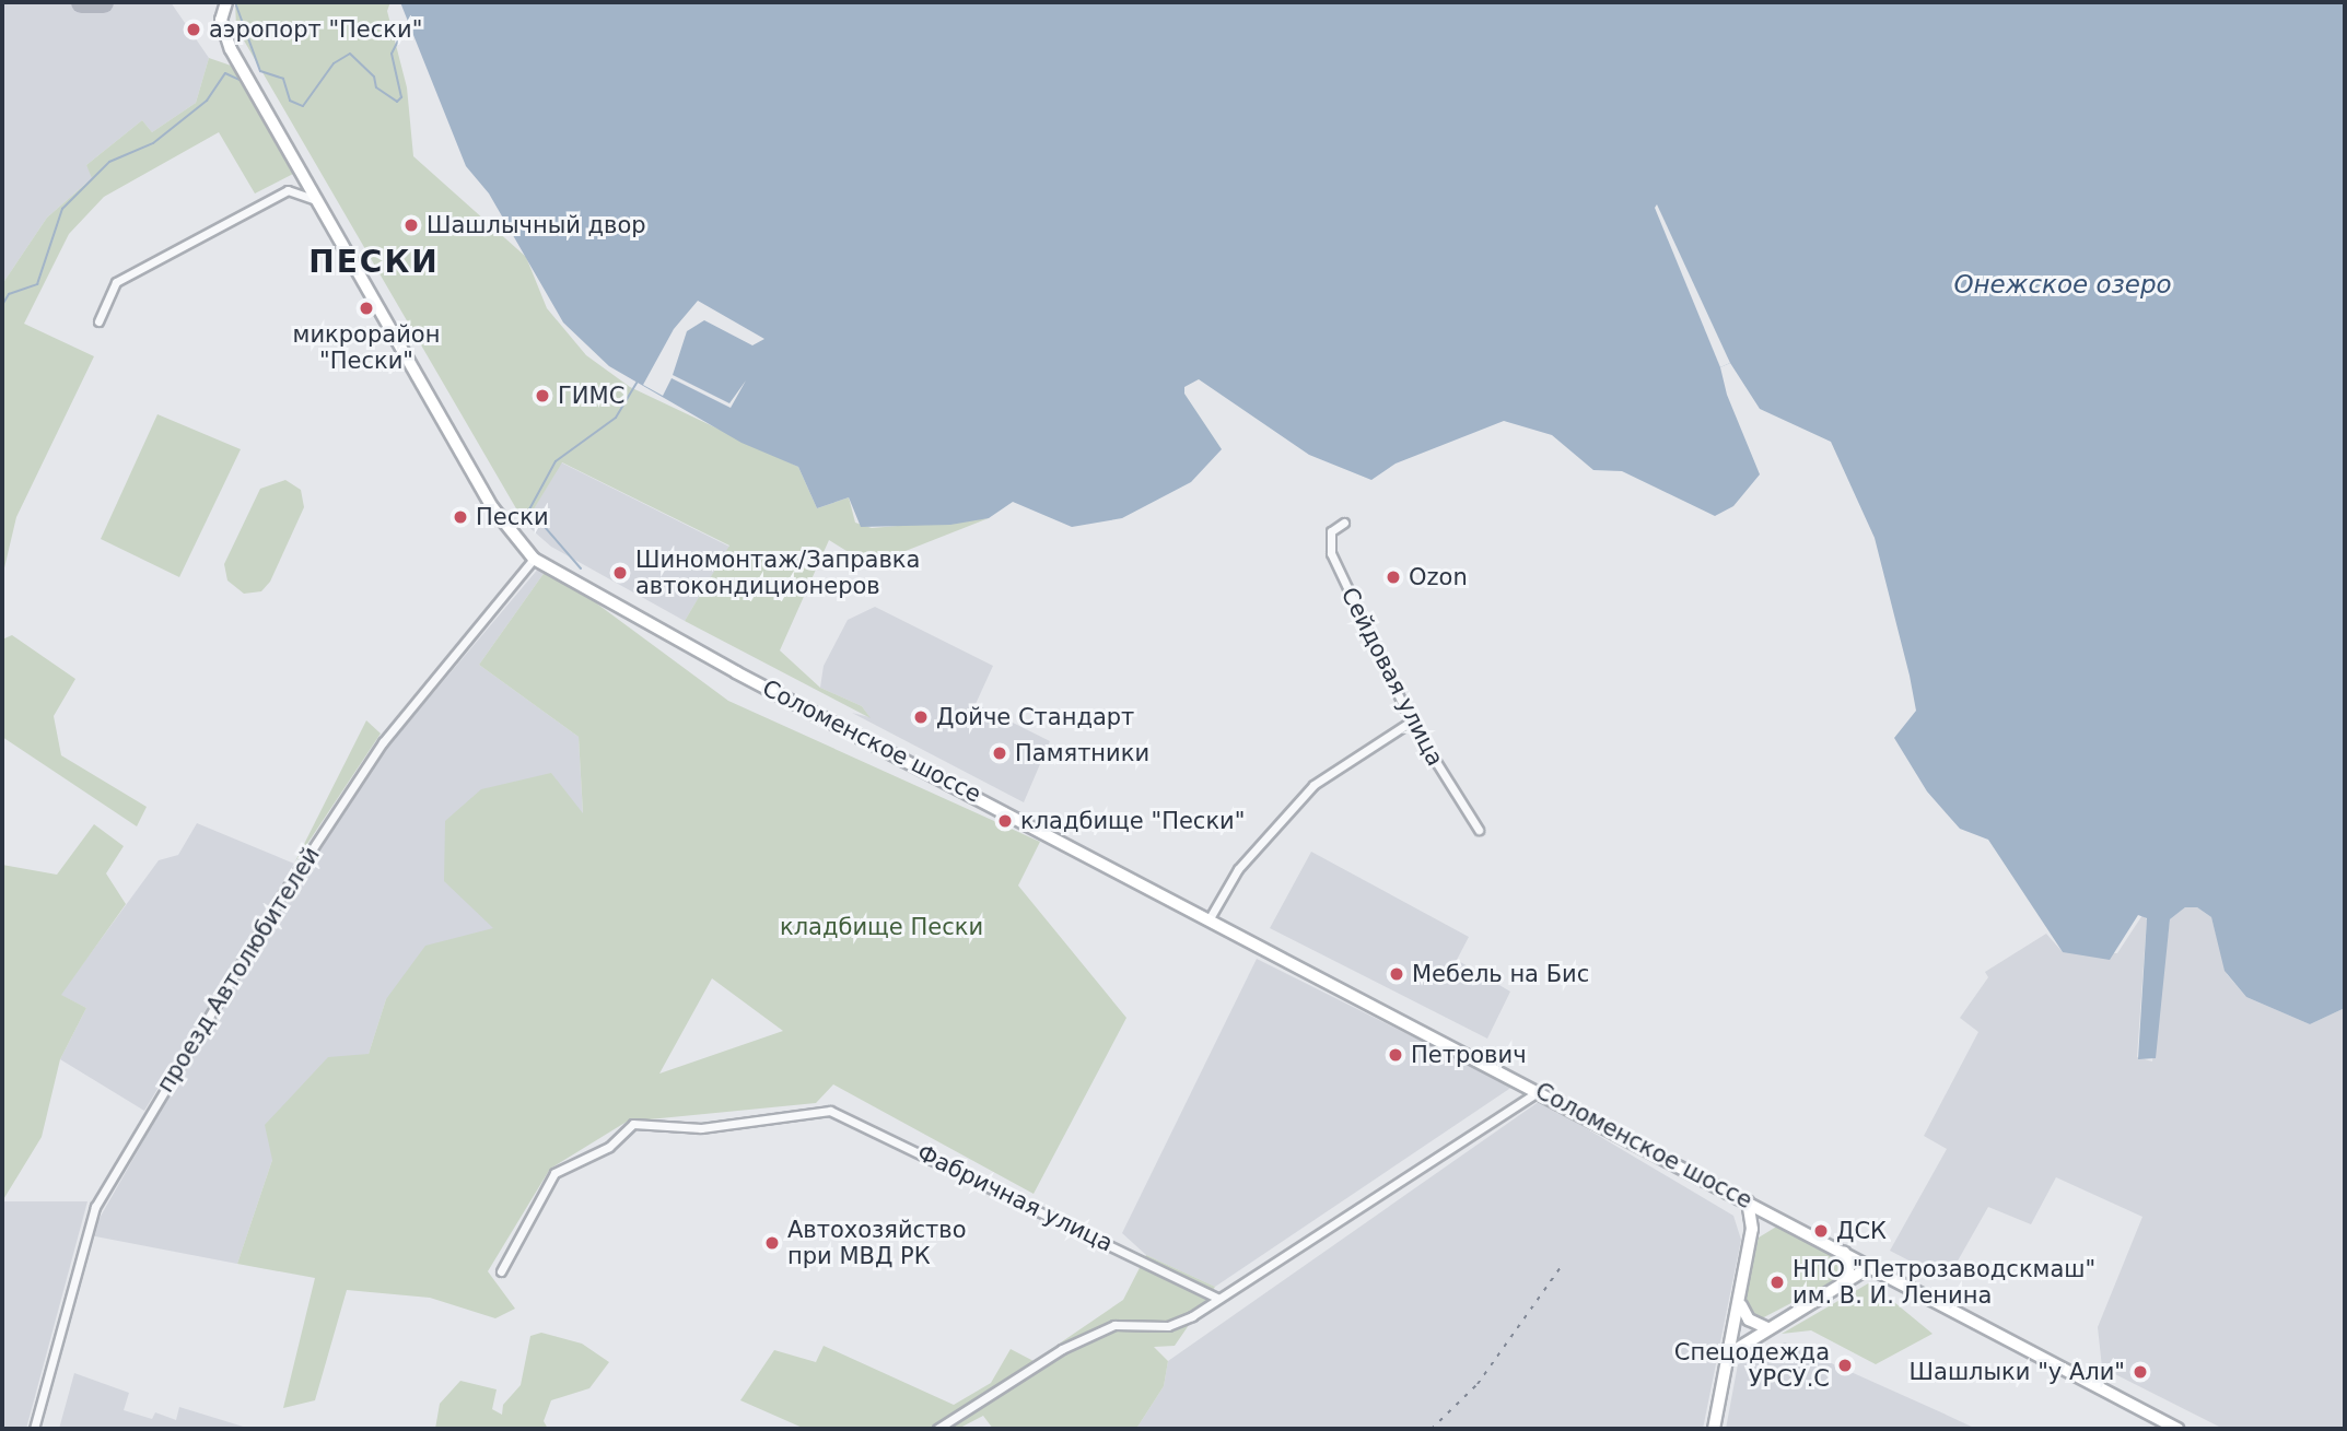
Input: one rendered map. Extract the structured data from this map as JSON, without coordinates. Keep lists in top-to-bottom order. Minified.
{"streets":{"main road":["Соломенское шоссе"],"street":["Сейдовая улица","проезд Автолюбителей","Фабричная улица"]},"crossings":[["Соломенское шоссе","проезд Автолюбителей"]],"districts":["ПЕСКИ"],"water":["Онежское озеро"],"parks":["кладбище Пески"],"places":["аэропорт \"Пески\"","Шашлычный двор","микрорайон \"Пески\"","ГИМС","Пески","Шиномонтаж/Заправка автокондиционеров","Ozon","Дойче Стандарт","Памятники","кладбище \"Пески\"","Мебель на Бис","Петрович","ДСК","Автохозяйство при МВД РК","НПО \"Петрозаводскмаш\" им. В. И. Ленина","Спецодежда УРСУ.С","Шашлыки \"у Али\""]}
